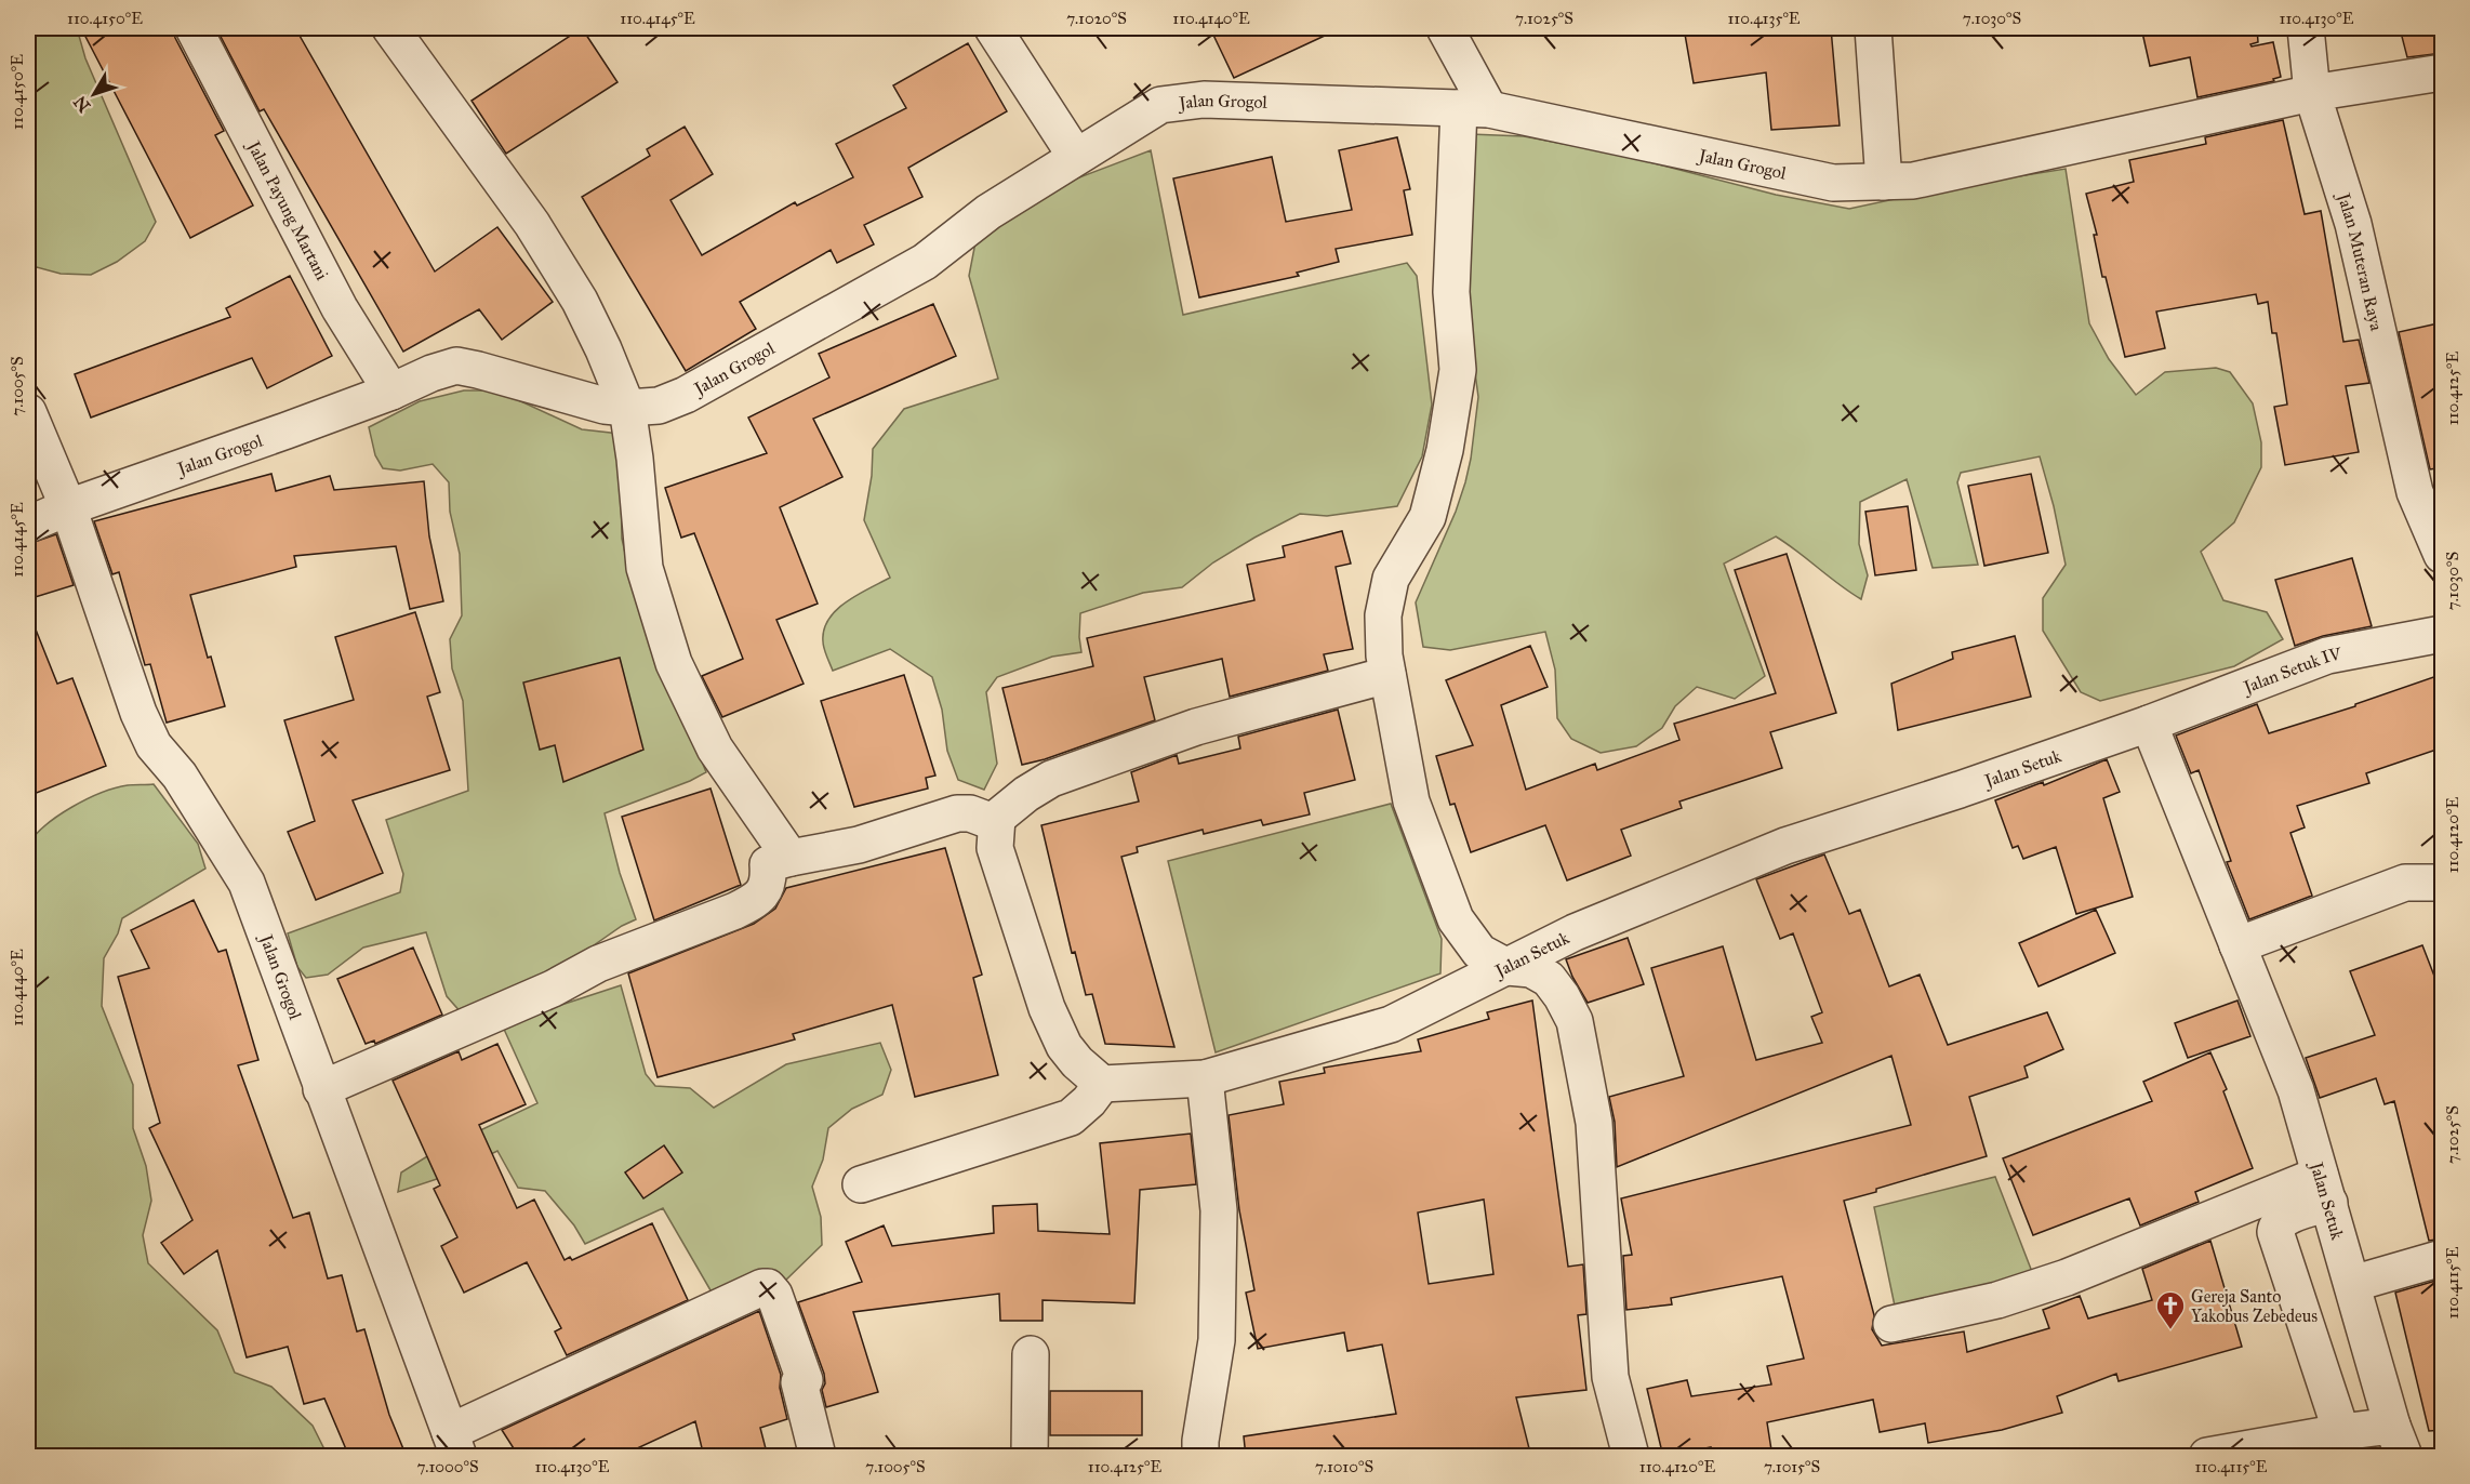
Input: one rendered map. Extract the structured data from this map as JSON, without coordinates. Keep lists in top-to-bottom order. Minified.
{"streets":{"street":["Jalan Grogol","Jalan Payung Martani","Jalan Muteran Raya","Jalan Setuk IV","Jalan Setuk"]},"crossings":[["Jalan Grogol","Jalan Payung Martani"],["Jalan Grogol","Jalan Muteran Raya"],["Jalan Setuk IV","Jalan Setuk"]],"places":{"church":["Gereja Santo Yakobus Zebedeus"]},"north":"bottom left","coordinates":["110.4150°E","110.4145°E","7.1020°S","110.4140°E","7.1025°S","110.4135°E","7.1030°S","110.4130°E","7.1005°S","110.4125°E","110.4120°E","110.4115°E","7.1000°S","7.1010°S","7.1015°S"]}
